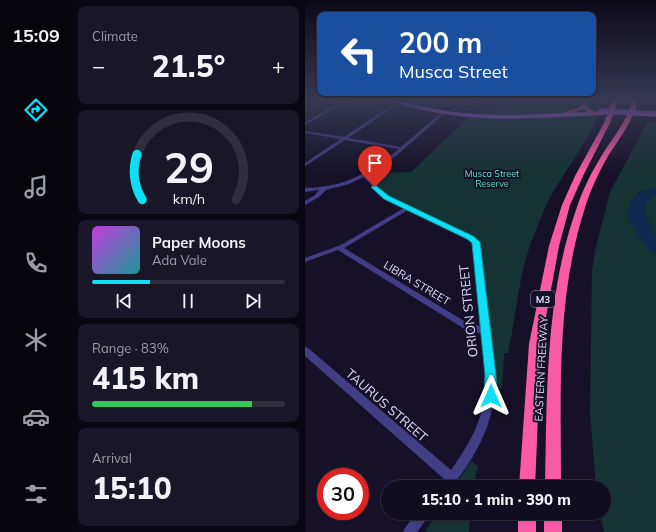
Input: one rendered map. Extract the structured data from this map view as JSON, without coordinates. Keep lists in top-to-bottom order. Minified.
{"streets":{"highway":["M3","EASTERN FREEWAY"],"street":["LIBRA STREET","ORION STREET","TAURUS STREET"]},"crossings":[["LIBRA STREET","ORION STREET"],["ORION STREET","TAURUS STREET"]],"parks":["Musca Street Reserve"],"page":{"tabs":"15:09","tile":["Climate",["Range · 83%","415 km"],["Arrival","15:10"]],"turn":["200 m","Musca Street"],"heat":["−","21.5°","+"],"song":["Paper Moons","Ada Vale"],"limit":"30","trip":"15:10 · 1 min · 390 m","gauge":["29","km/h"]}}
